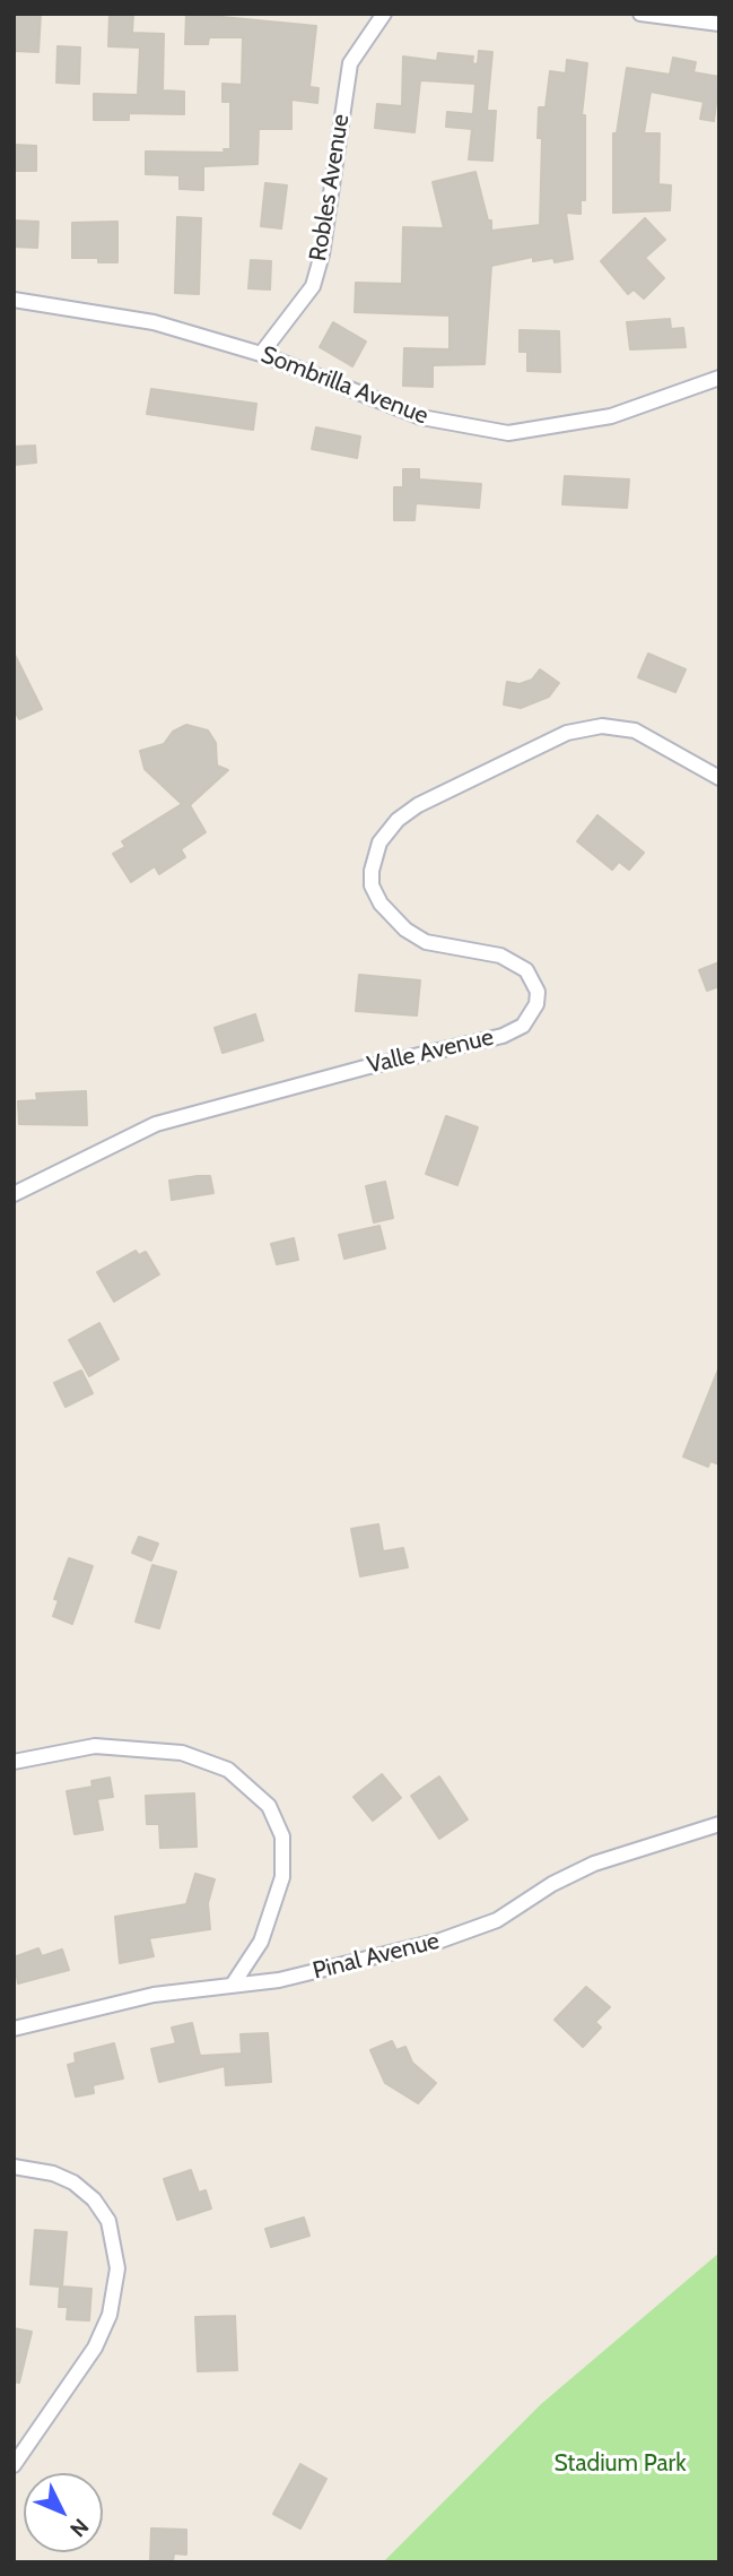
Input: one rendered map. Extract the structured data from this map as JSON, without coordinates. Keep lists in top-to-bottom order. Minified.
{"streets":{"street":["Robles Avenue","Sombrilla Avenue","Valle Avenue","Pinal Avenue"]},"crossings":[["Robles Avenue","Sombrilla Avenue"]],"parks":["Stadium Park"],"north":"bottom right"}
